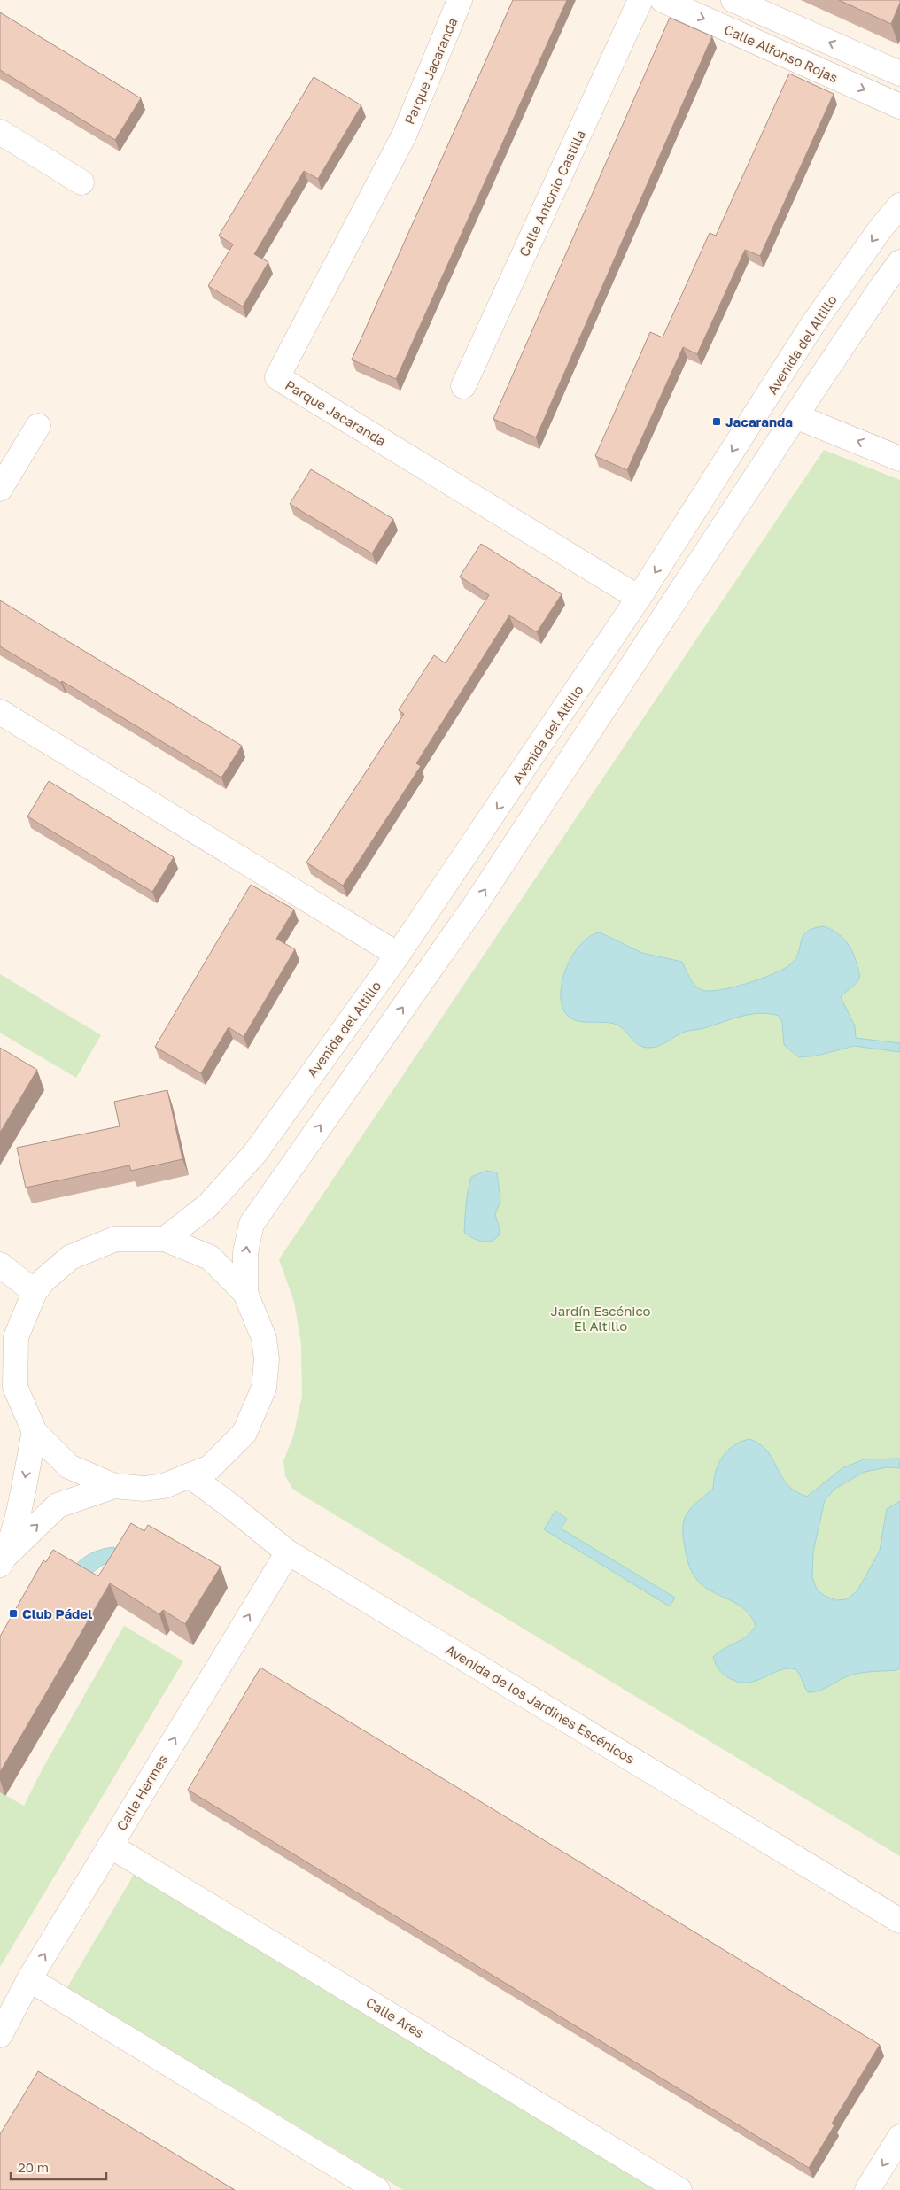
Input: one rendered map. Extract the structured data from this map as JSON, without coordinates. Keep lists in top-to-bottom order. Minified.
{"streets":{"street":["Calle Alfonso Rojas","Parque Jacaranda","Calle Antonio Castilla","Avenida del Altillo","Avenida de los Jardines Escénicos","Calle Hermes","Calle Ares"]},"crossings":[["Parque Jacaranda","Avenida del Altillo"],["Avenida de los Jardines Escénicos","Calle Hermes"],["Calle Hermes","Calle Ares"]],"one_way":["Calle Hermes"],"parks":["Jardín Escénico El Altillo"],"places":{"transit":["Jacaranda","Club Pádel"]},"scale_bar":"20 m"}
